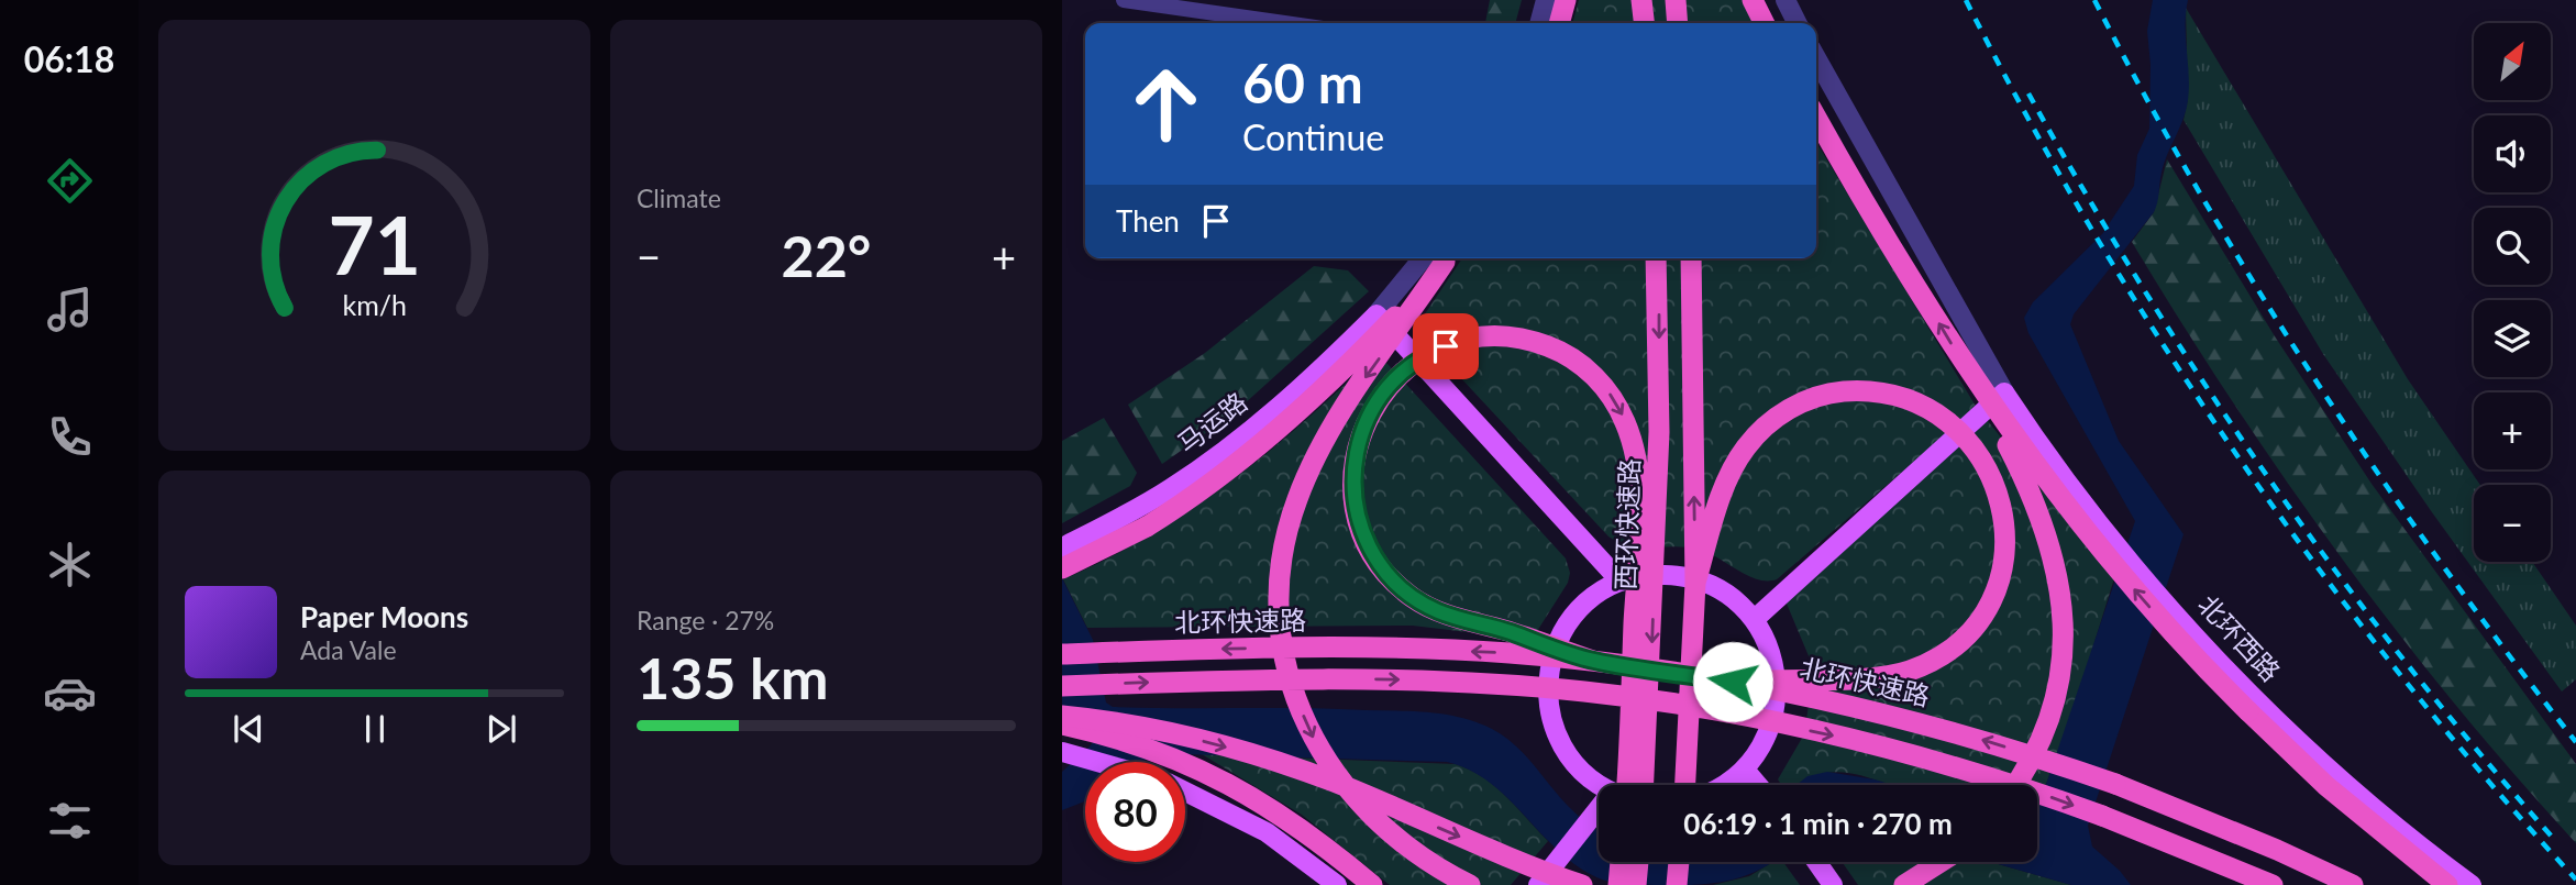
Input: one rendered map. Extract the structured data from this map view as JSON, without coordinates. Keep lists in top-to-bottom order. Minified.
{"streets":{"highway":["西环快速路","北环快速路"],"main road":["马运路","北环西路"]},"north":"top right","page":{"tabs":"06:18","tile":["Climate",["Range · 27%","135 km"]],"map_buttons":["+","−"],"turn":["60 m","Continue"],"then":"Then","heat":["−","22°","+"],"song":["Paper Moons","Ada Vale"],"limit":"80","trip":"06:19 · 1 min · 270 m","gauge":["71","km/h"]}}
